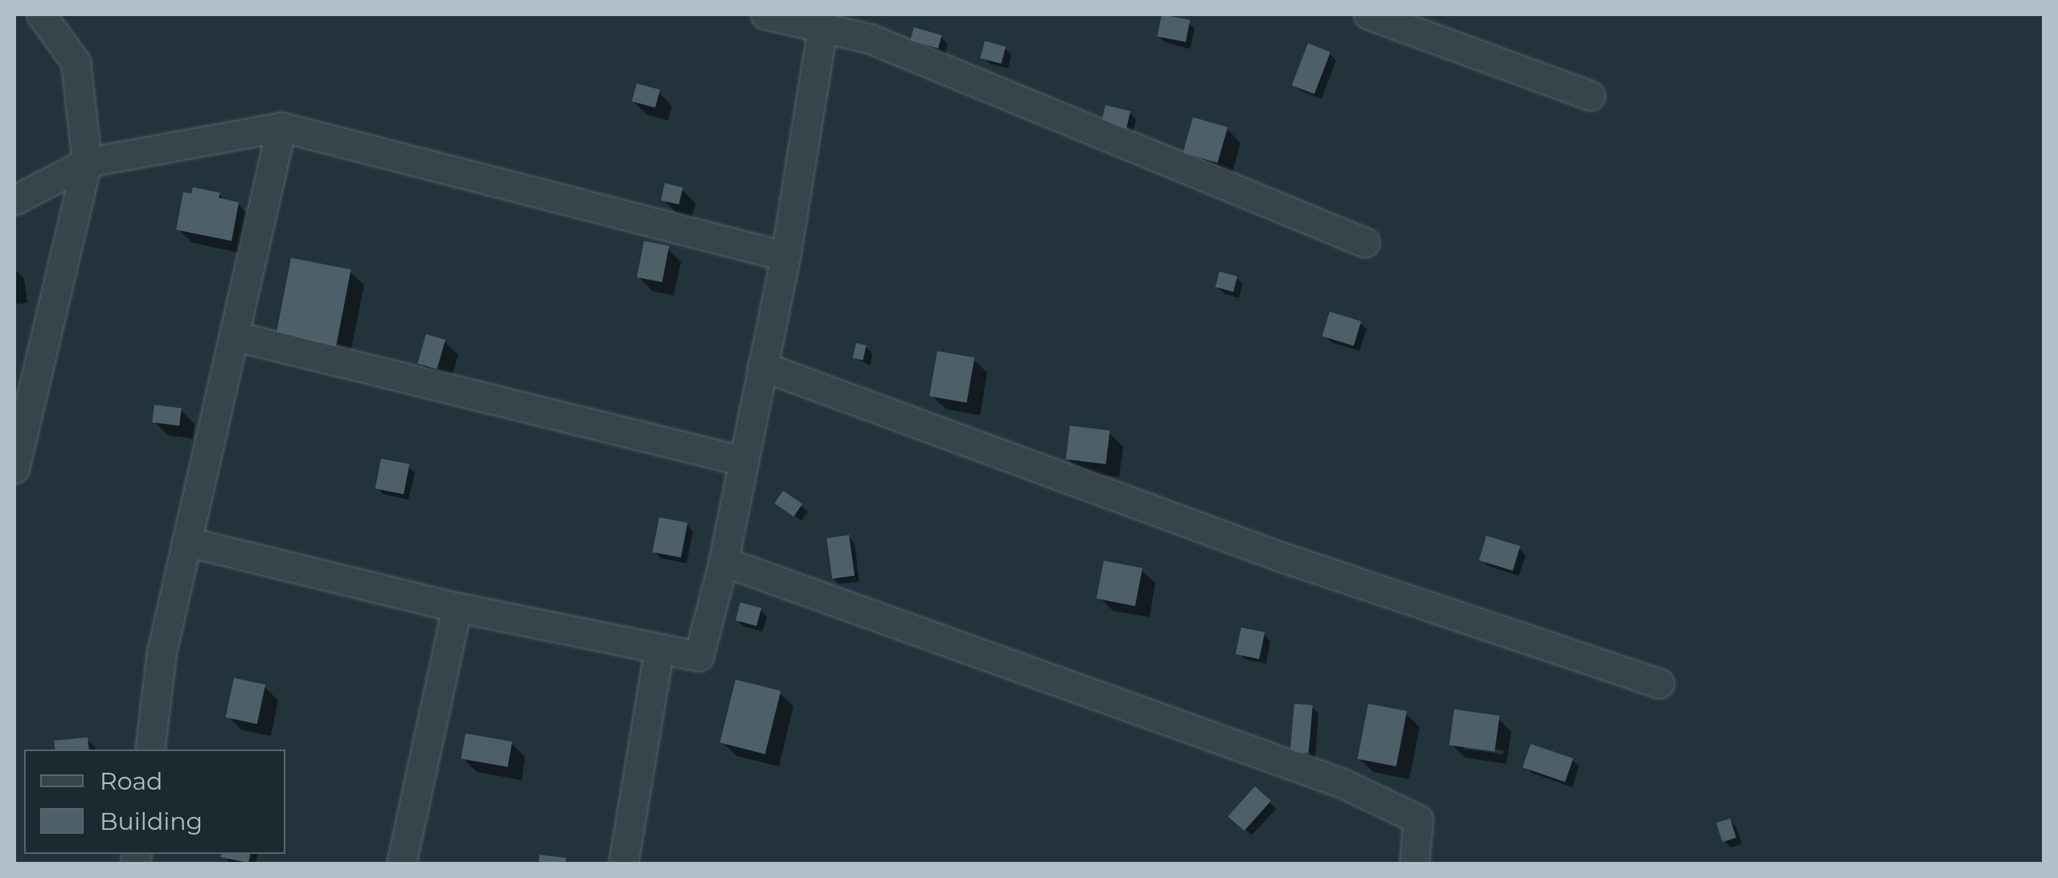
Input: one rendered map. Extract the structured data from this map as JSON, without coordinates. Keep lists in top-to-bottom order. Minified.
{"legend":["Road","Building"]}
